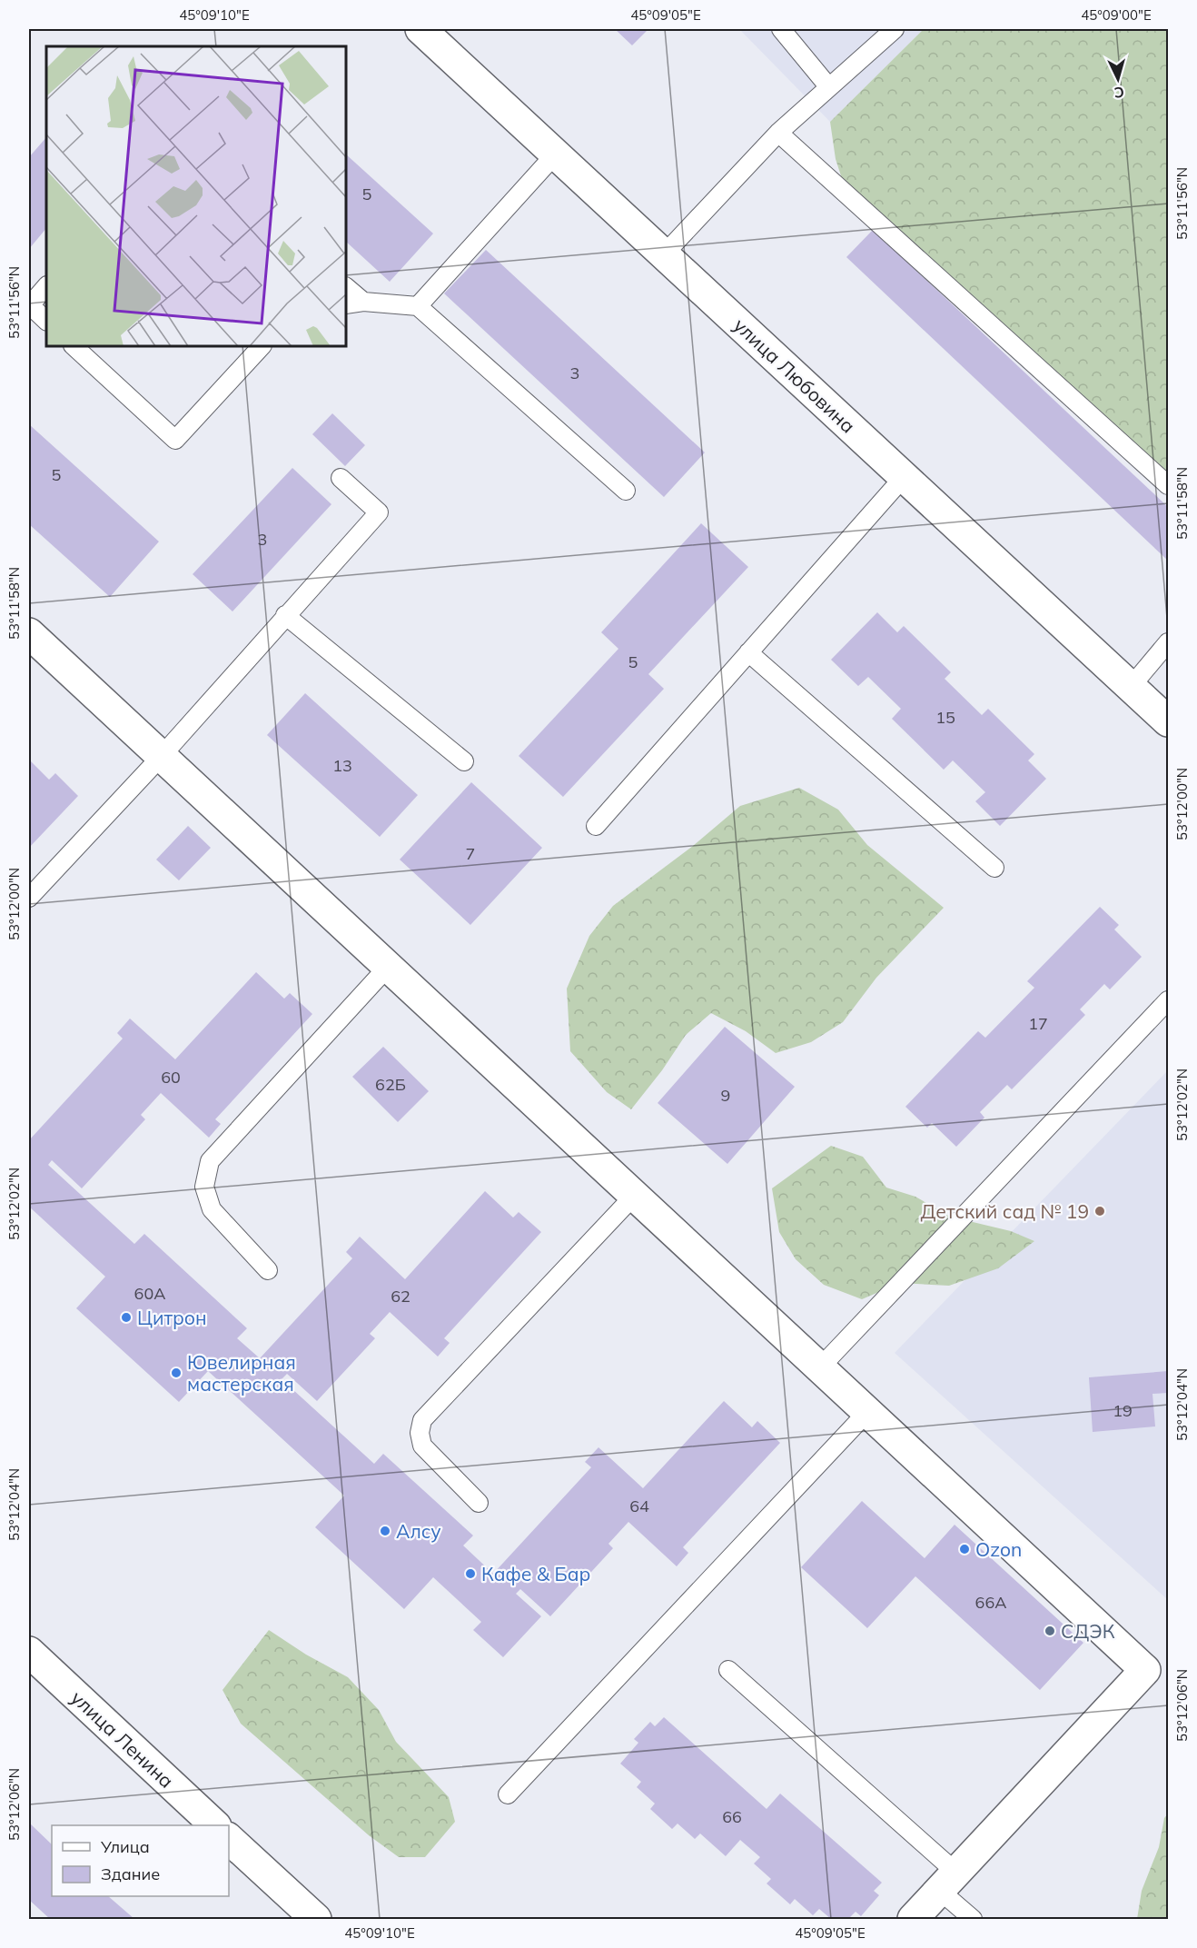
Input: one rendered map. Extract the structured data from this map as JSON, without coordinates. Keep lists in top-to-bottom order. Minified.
{"streets":{"street":["улица Любовина","улица Ленина"]},"places":["Детский сад № 19","Цитрон","Ювелирная мастерская","Алсу","Ozon","Кафе & Бар","СДЭК"],"house_numbers":["5","3","5","3","5","15","13","7","17","60","62Б","9","60А","62","19","64","66А","66"],"legend":["Улица","Здание"],"north":"bottom","coordinates":["45°09'10\"E","45°09'05\"E","45°09'00\"E","53°11'56\"N","53°11'58\"N","53°12'00\"N","53°12'02\"N","53°12'04\"N","53°12'06\"N"]}
